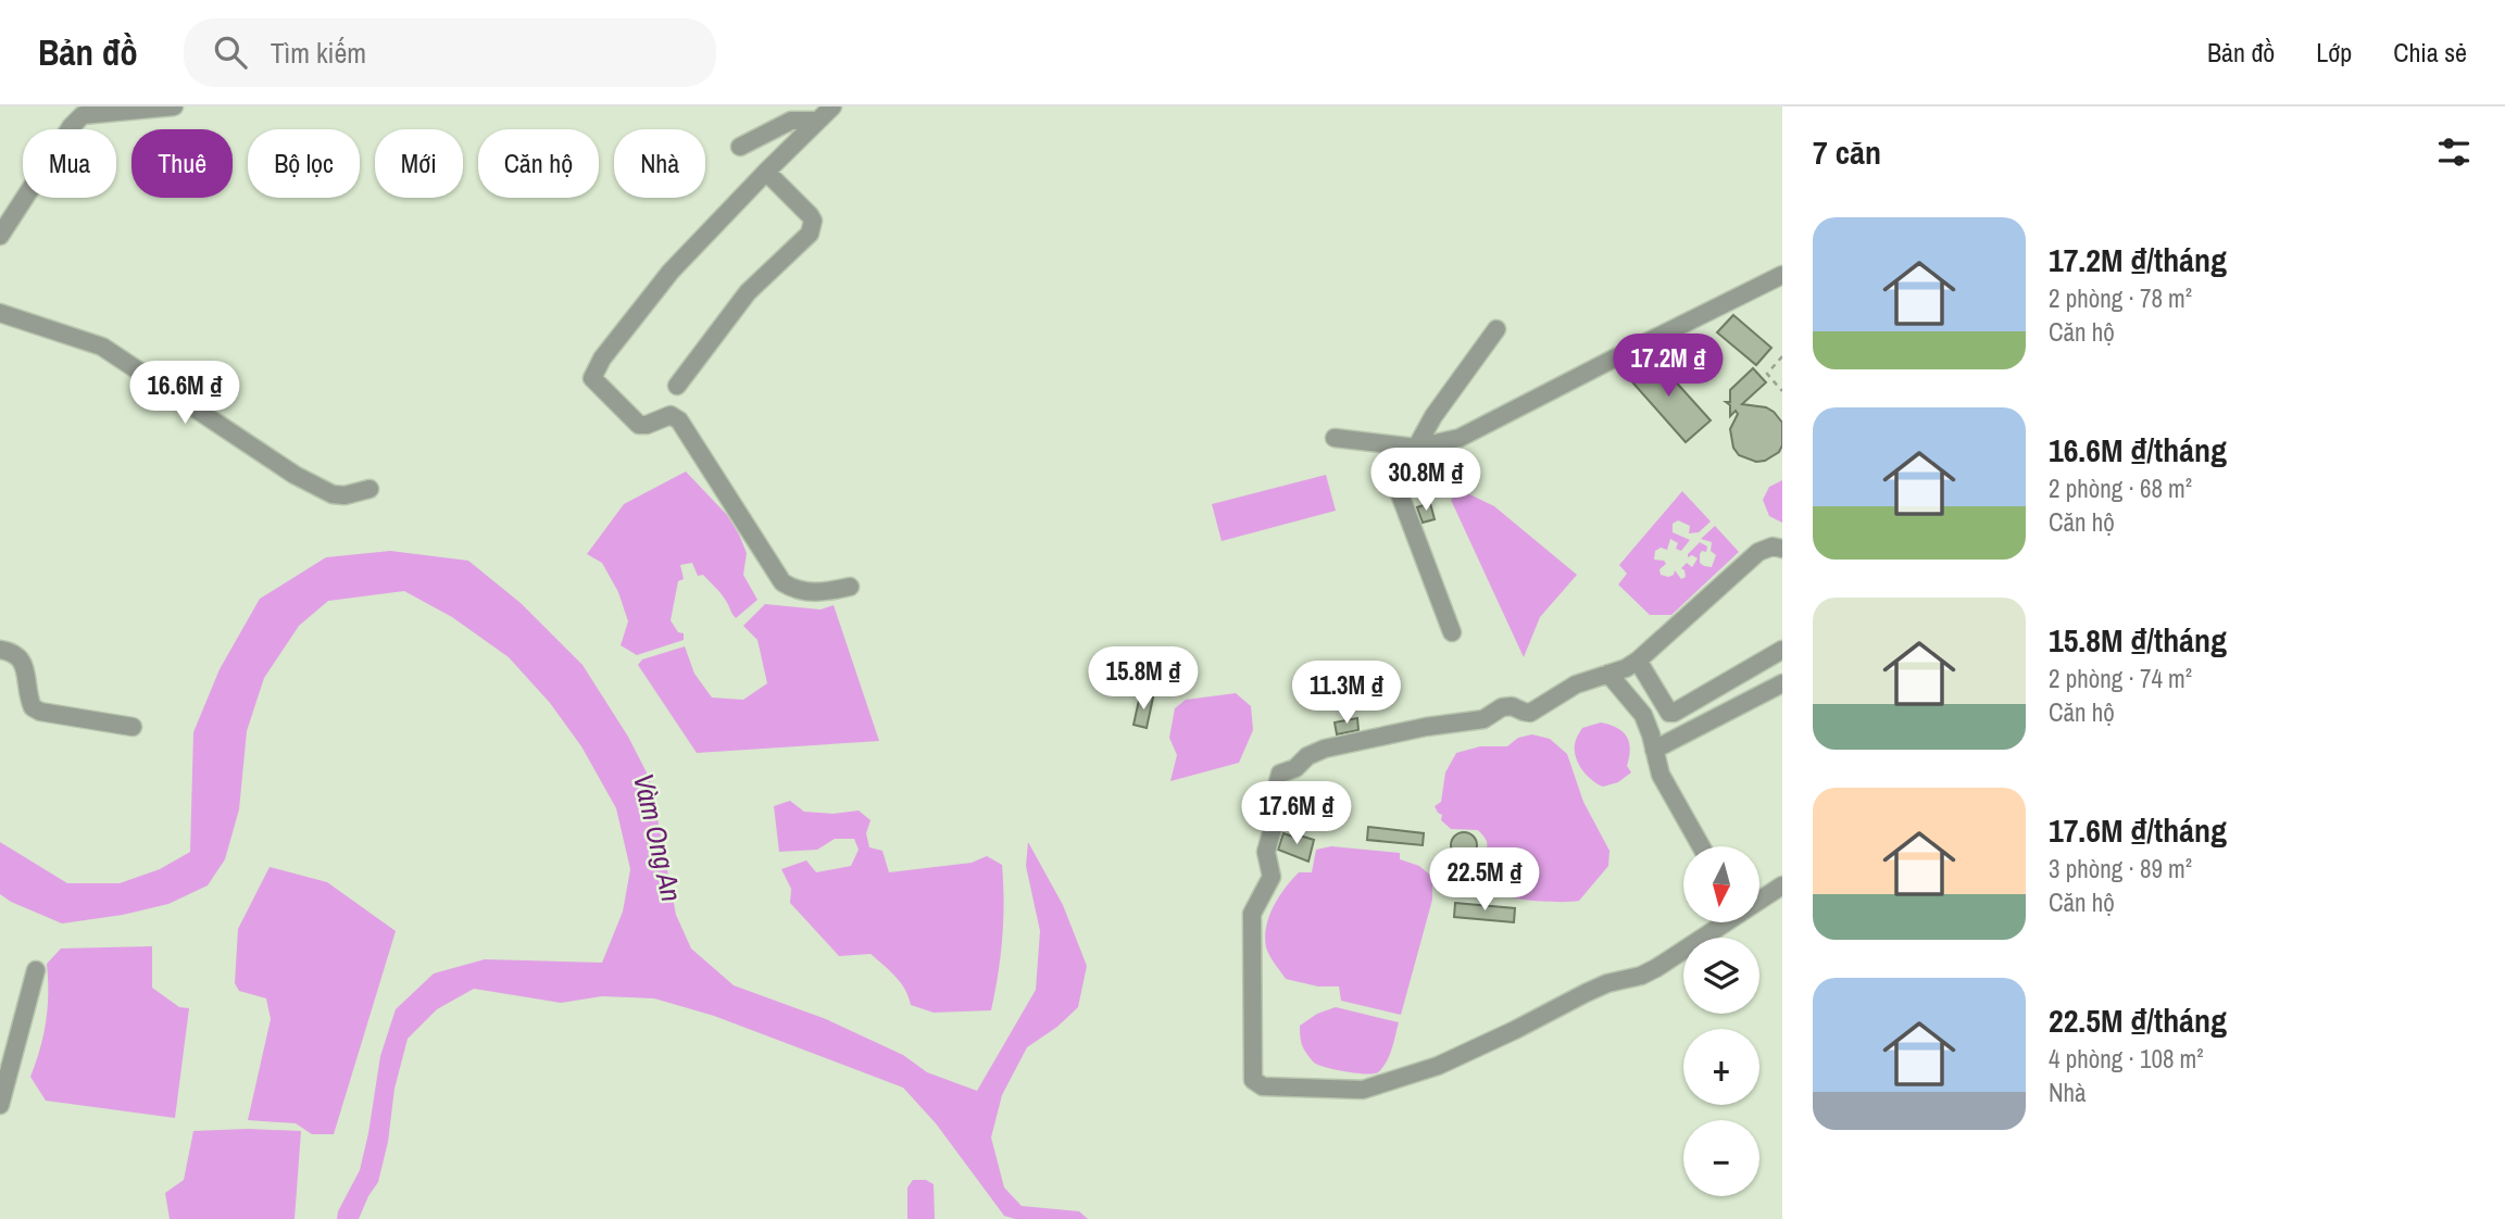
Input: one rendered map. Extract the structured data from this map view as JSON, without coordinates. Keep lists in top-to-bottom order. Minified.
{"water":["Vàm Ong An"],"north":"bottom","page":{"header":"Bản đồ","search":"Tìm kiếm","nav":["Bản đồ","Lớp","Chia sẻ"],"heading":"7 căn","chip":["Mua","Thuê","Bộ lọc","Mới","Căn hộ","Nhà"],"list":[{"name":"17.2M ₫/tháng","note":"2 phòng · 78 m² · Căn hộ"},{"name":"16.6M ₫/tháng","note":"2 phòng · 68 m² · Căn hộ"},{"name":"15.8M ₫/tháng","note":"2 phòng · 74 m² · Căn hộ"},{"name":"17.6M ₫/tháng","note":"3 phòng · 89 m² · Căn hộ"},{"name":"22.5M ₫/tháng","note":"4 phòng · 108 m² · Nhà"}],"price":["17.2M ₫","16.6M ₫","30.8M ₫","15.8M ₫","11.3M ₫","17.6M ₫","22.5M ₫"],"map_buttons":["+","−"]}}
